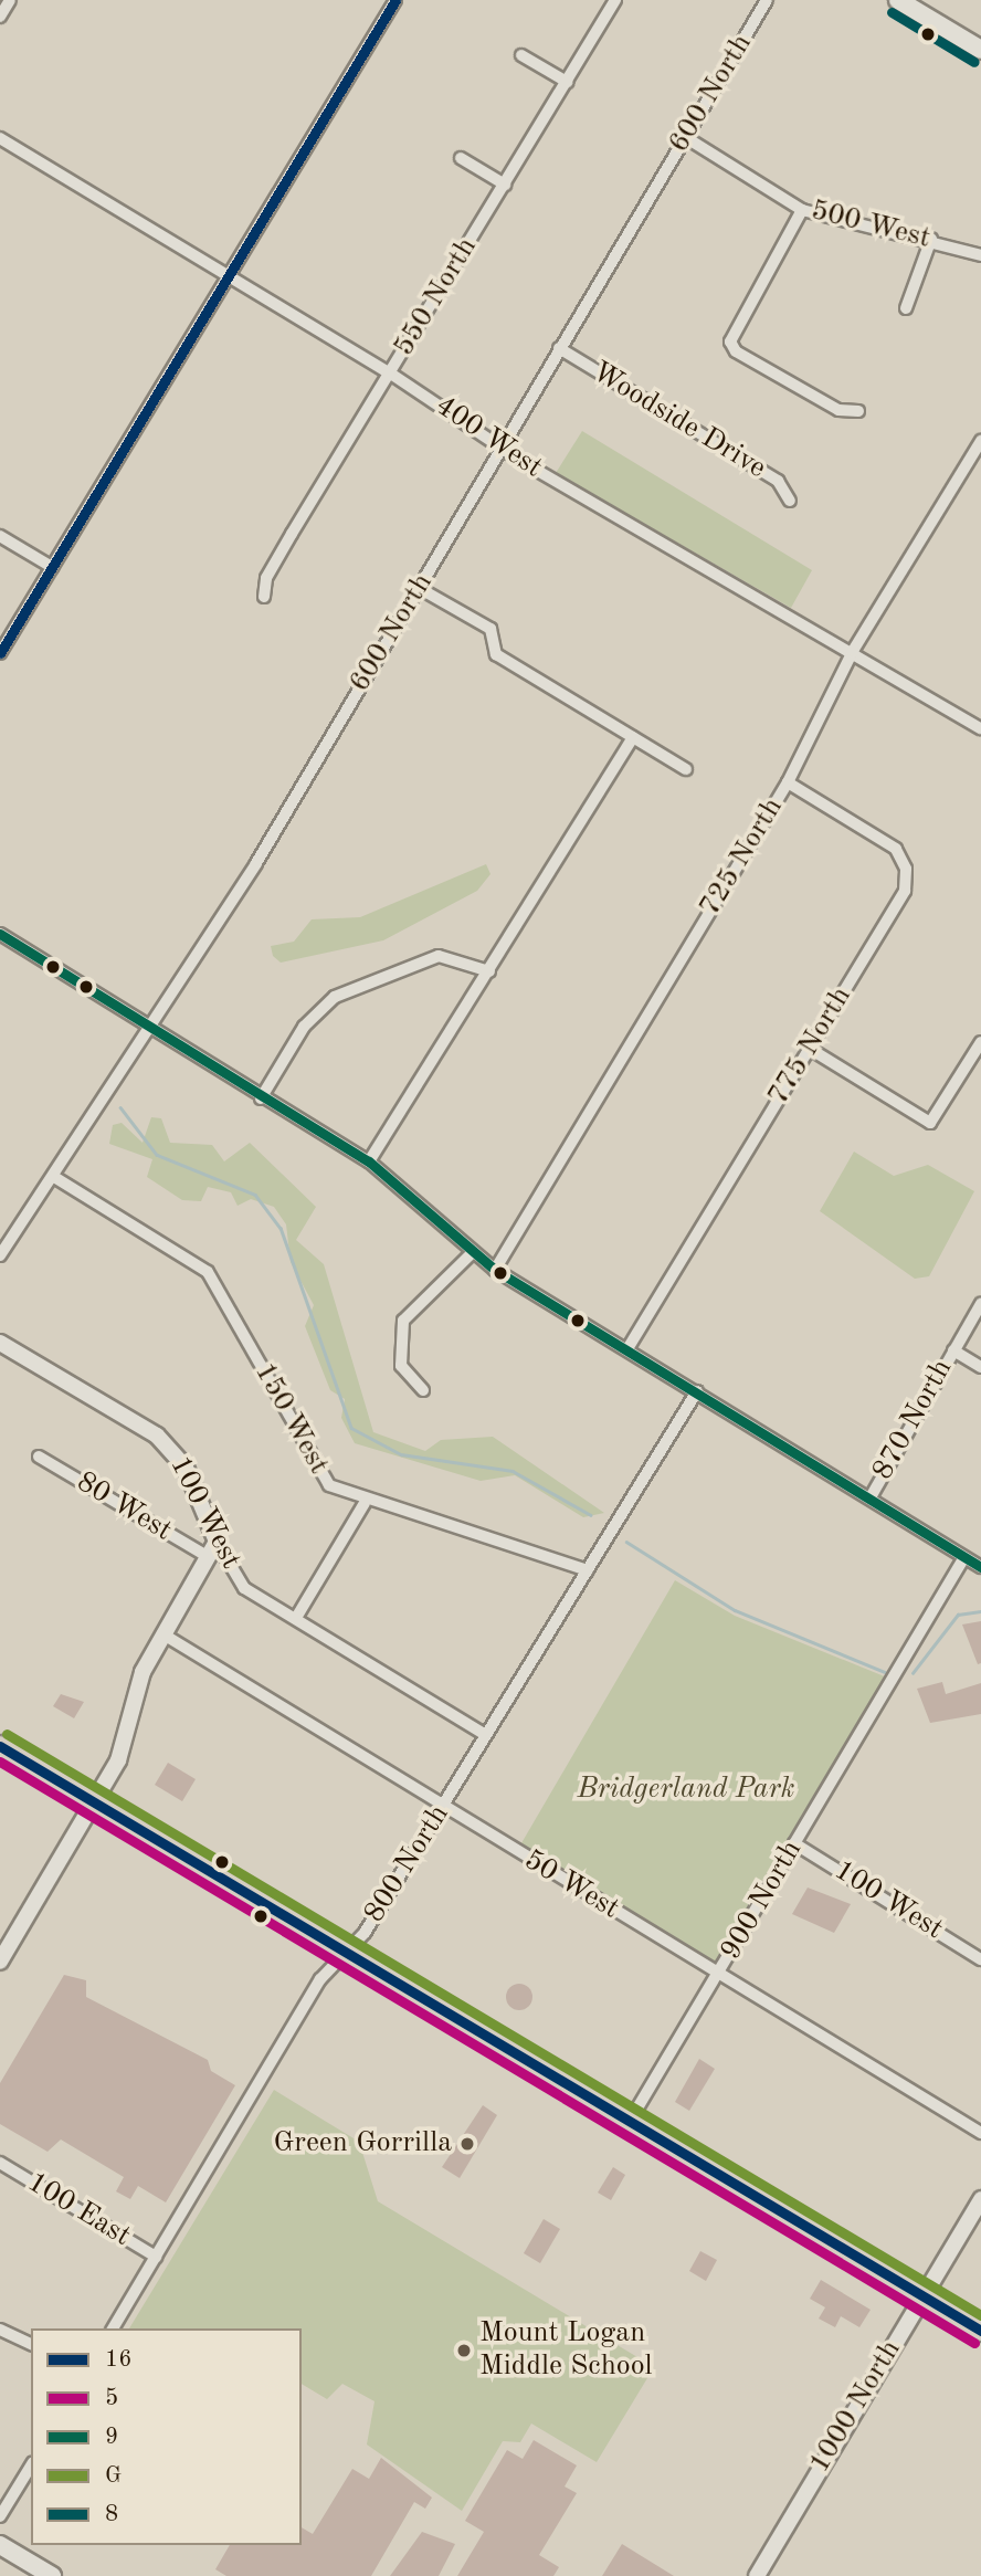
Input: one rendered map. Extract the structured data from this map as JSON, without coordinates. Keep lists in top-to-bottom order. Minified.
{"streets":{"street":["600 North","500 West","550 North","Woodside Drive","400 West","725 North","775 North","150 West","870 North","80 West","100 West","800 North","50 West","900 North","100 East","1000 North"]},"crossings":[["600 North","500 West"],["600 North","Woodside Drive"],["600 North","400 West"],["600 North","150 West"],["550 North","400 West"],["400 West","725 North"],["725 North","775 North"],["150 West","800 North"],["100 West","800 North"],["100 West","900 North"],["800 North","50 West"],["800 North","100 East"],["50 West","900 North"]],"parks":["Bridgerland Park"],"places":["Green Gorrilla","Mount Logan Middle School"],"lines":["transit line 16","transit line 8","transit line 9","transit line G","transit line 5"],"legend":["16","5","9","G","8"]}
